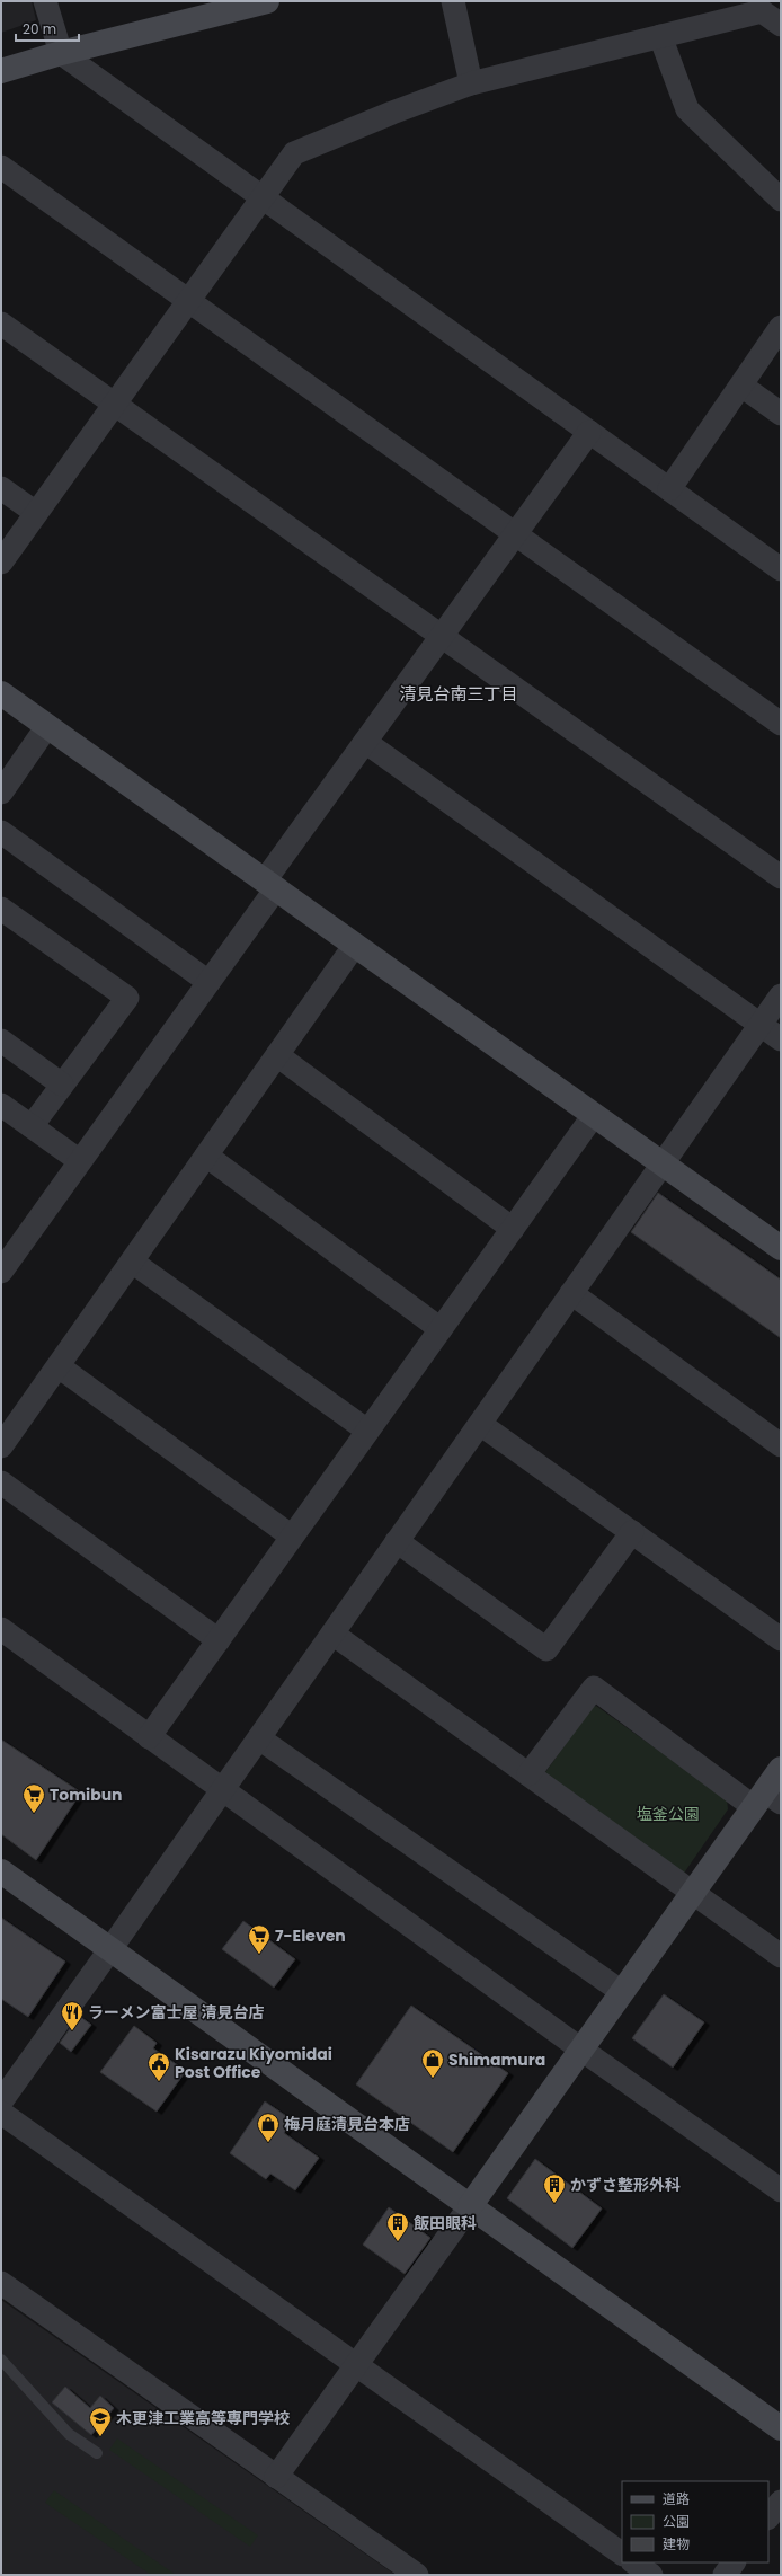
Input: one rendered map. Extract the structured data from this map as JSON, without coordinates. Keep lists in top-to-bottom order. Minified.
{"districts":["清見台南三丁目"],"parks":["塩釜公園"],"places":{"supermarket":["Tomibun","7-Eleven"],"restaurant":["ラーメン富士屋 清見台店"],"shop":["Shimamura","梅月庭清見台本店"],"public building":["Kisarazu Kiyomidai Post Office"],"building":["かずさ整形外科","飯田眼科"],"school or university":["木更津工業高等専門学校"]},"legend":["道路","公園","建物"],"scale_bar":"20 m"}
